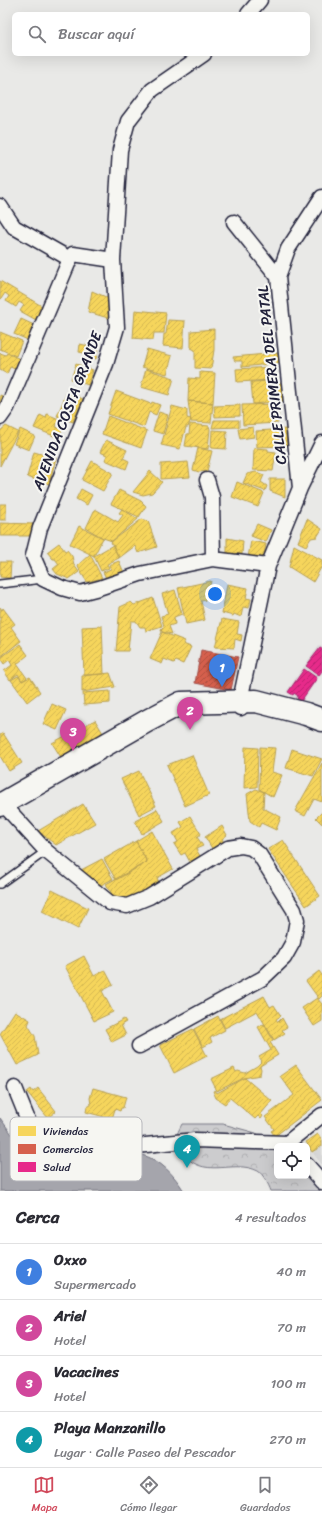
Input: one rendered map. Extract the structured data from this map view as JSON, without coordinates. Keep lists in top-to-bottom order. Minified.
{"streets":{"street":["CALLE PRIMERA DEL PATAL","AVENIDA COSTA GRANDE"]},"legend":["Viviendas","Comercios","Salud"],"page":{"search":"Buscar aquí","pins":["1","2","3","4"],"heading":["Cerca","4 resultados"],"list":[{"mark":"1","name":"Oxxo","note":"Supermercado","value":"40 m"},{"mark":"2","name":"Ariel","note":"Hotel","value":"70 m"},{"mark":"3","name":"Vacacines","note":"Hotel","value":"100 m"},{"mark":"4","name":"Playa Manzanillo","note":"Lugar · Calle Paseo del Pescador","value":"270 m"}],"nav":["Mapa","Cómo llegar","Guardados"]}}
